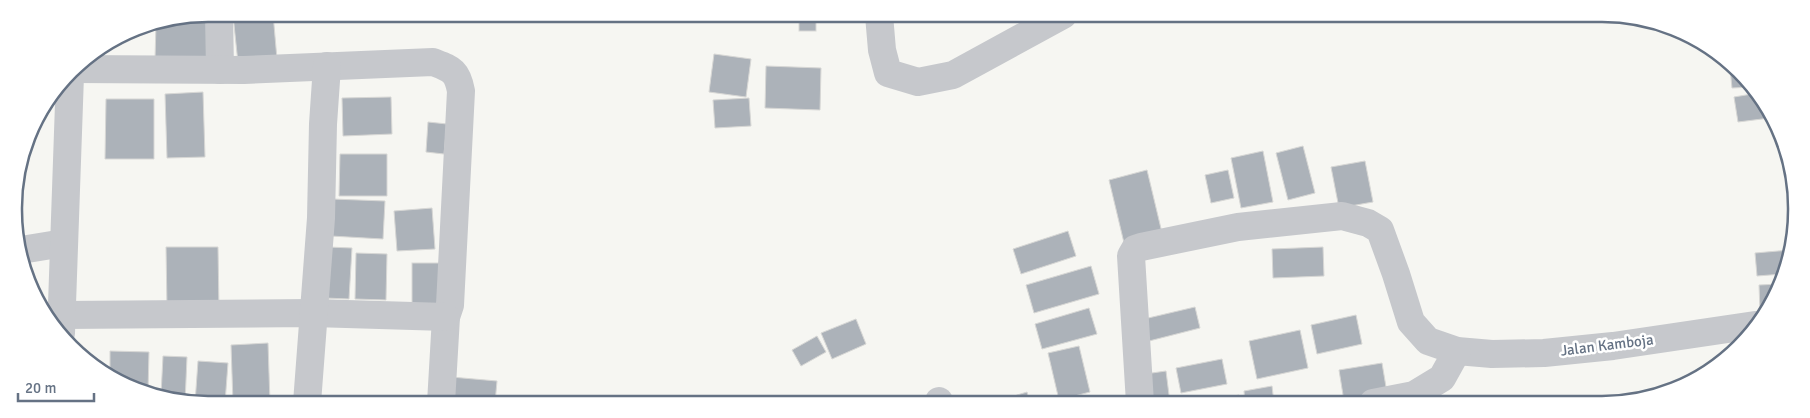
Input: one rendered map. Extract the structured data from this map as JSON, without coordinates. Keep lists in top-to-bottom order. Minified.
{"streets":{"street":["Jalan Kamboja"]},"scale_bar":"20 m"}
